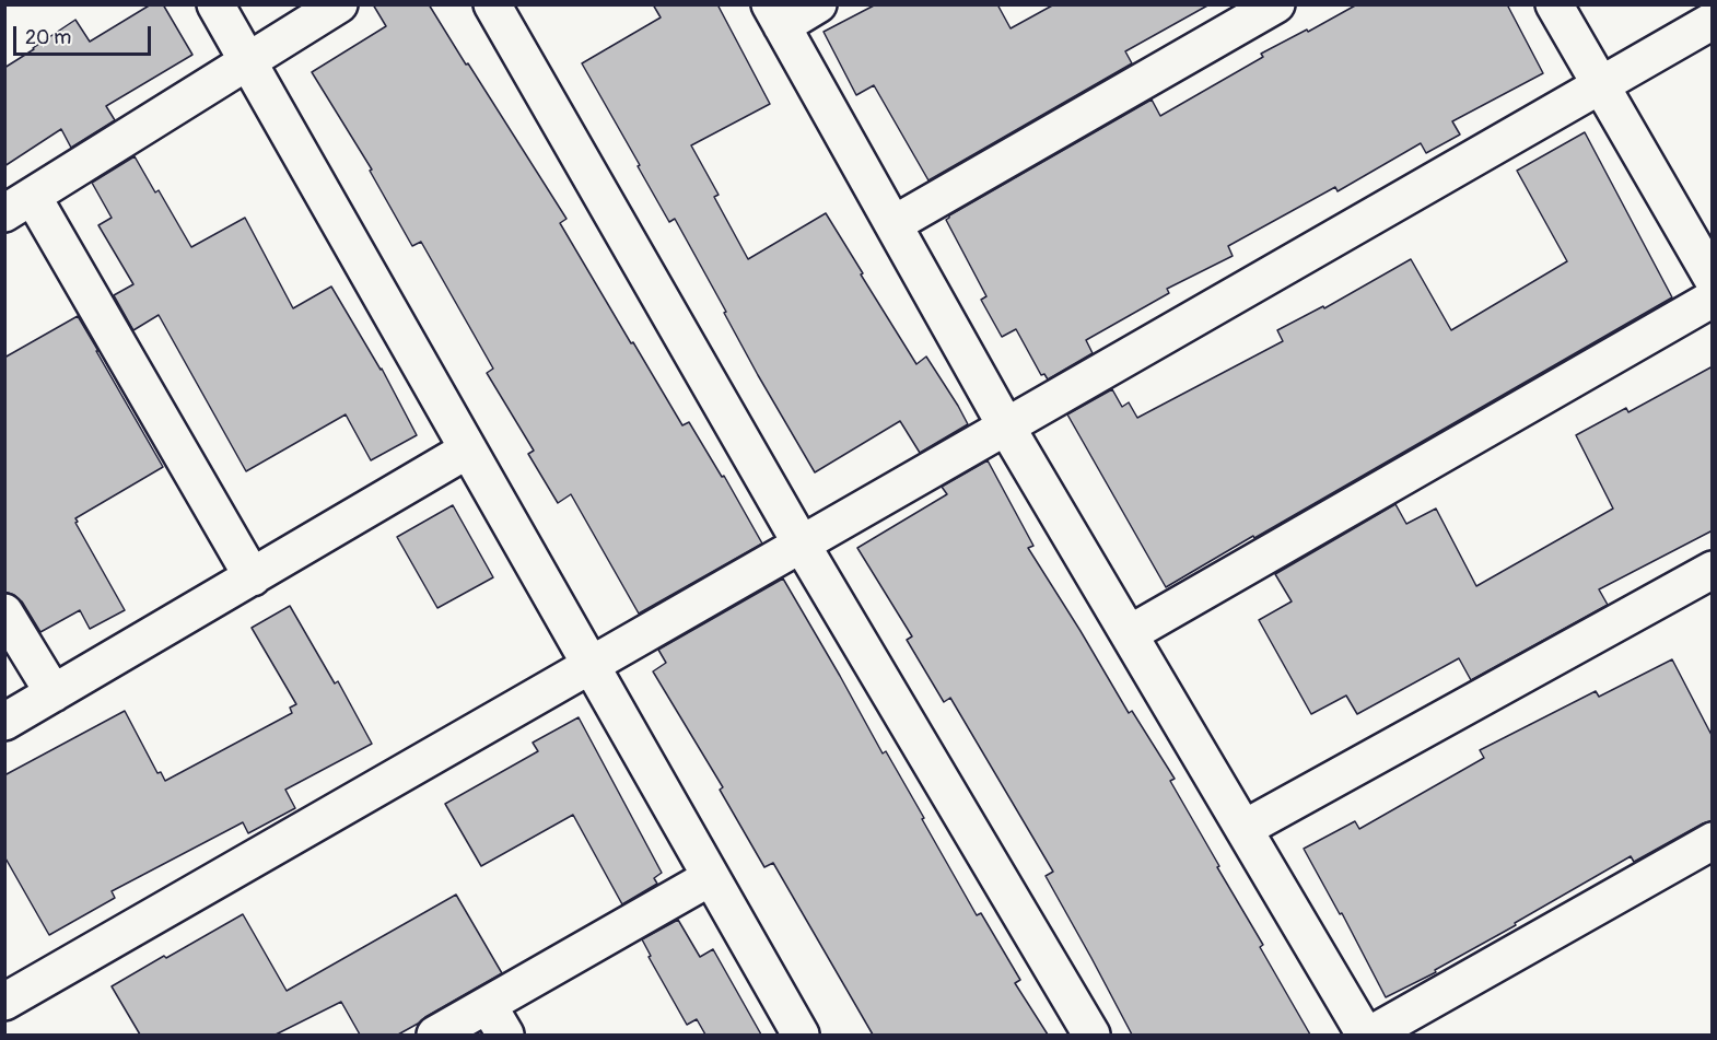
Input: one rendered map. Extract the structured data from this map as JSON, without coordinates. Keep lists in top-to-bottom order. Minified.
{"scale_bar":"20 m"}
